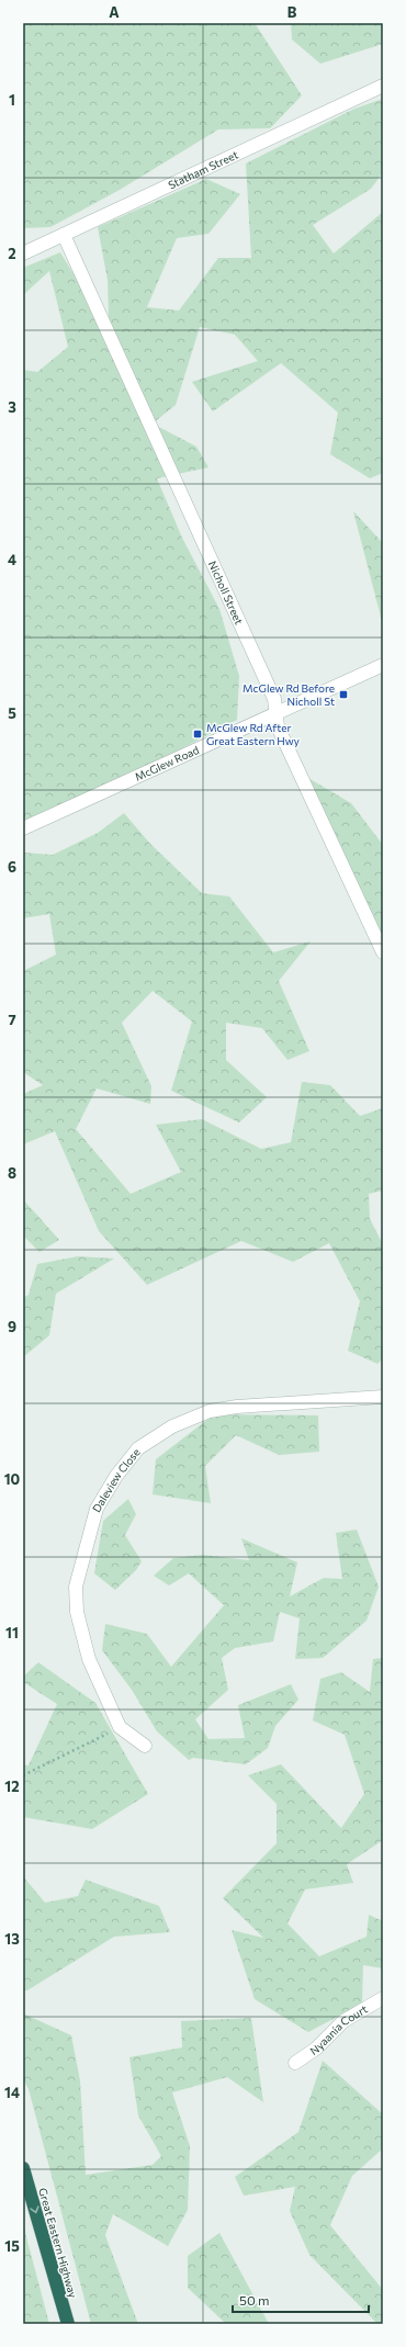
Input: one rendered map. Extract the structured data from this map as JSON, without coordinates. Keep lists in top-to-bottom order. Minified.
{"streets":{"highway":["Great Eastern Highway"],"street":["Statham Street","Nicholl Street","McGlew Road","Daleview Close","Nyaania Court"]},"crossings":[["Statham Street","Nicholl Street"],["Nicholl Street","McGlew Road"]],"one_way":["Great Eastern Highway"],"places":{"transit":["McGlew Rd Before Nicholl St","McGlew Rd After Great Eastern Hwy"]},"scale_bar":"50 m","grid":{"columns":["A","B"],"rows":["1","2","3","4","5","6","7","8","9","10","11","12","13","14","15"]}}
